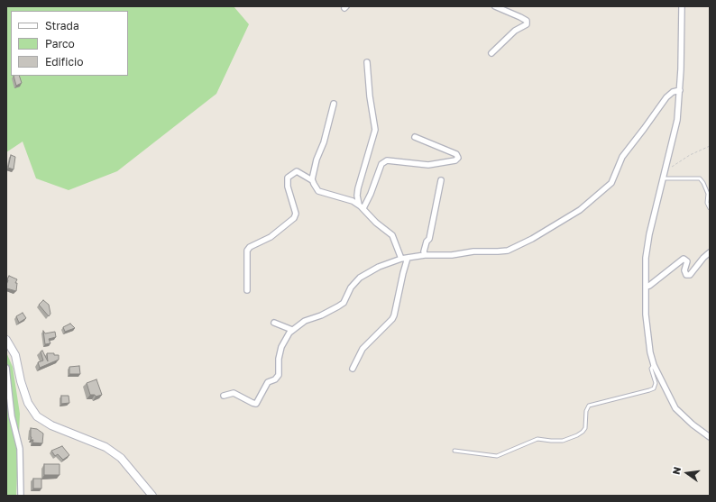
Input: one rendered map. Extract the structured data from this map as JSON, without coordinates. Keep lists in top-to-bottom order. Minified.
{"legend":["Strada","Parco","Edificio"],"north":"left"}
